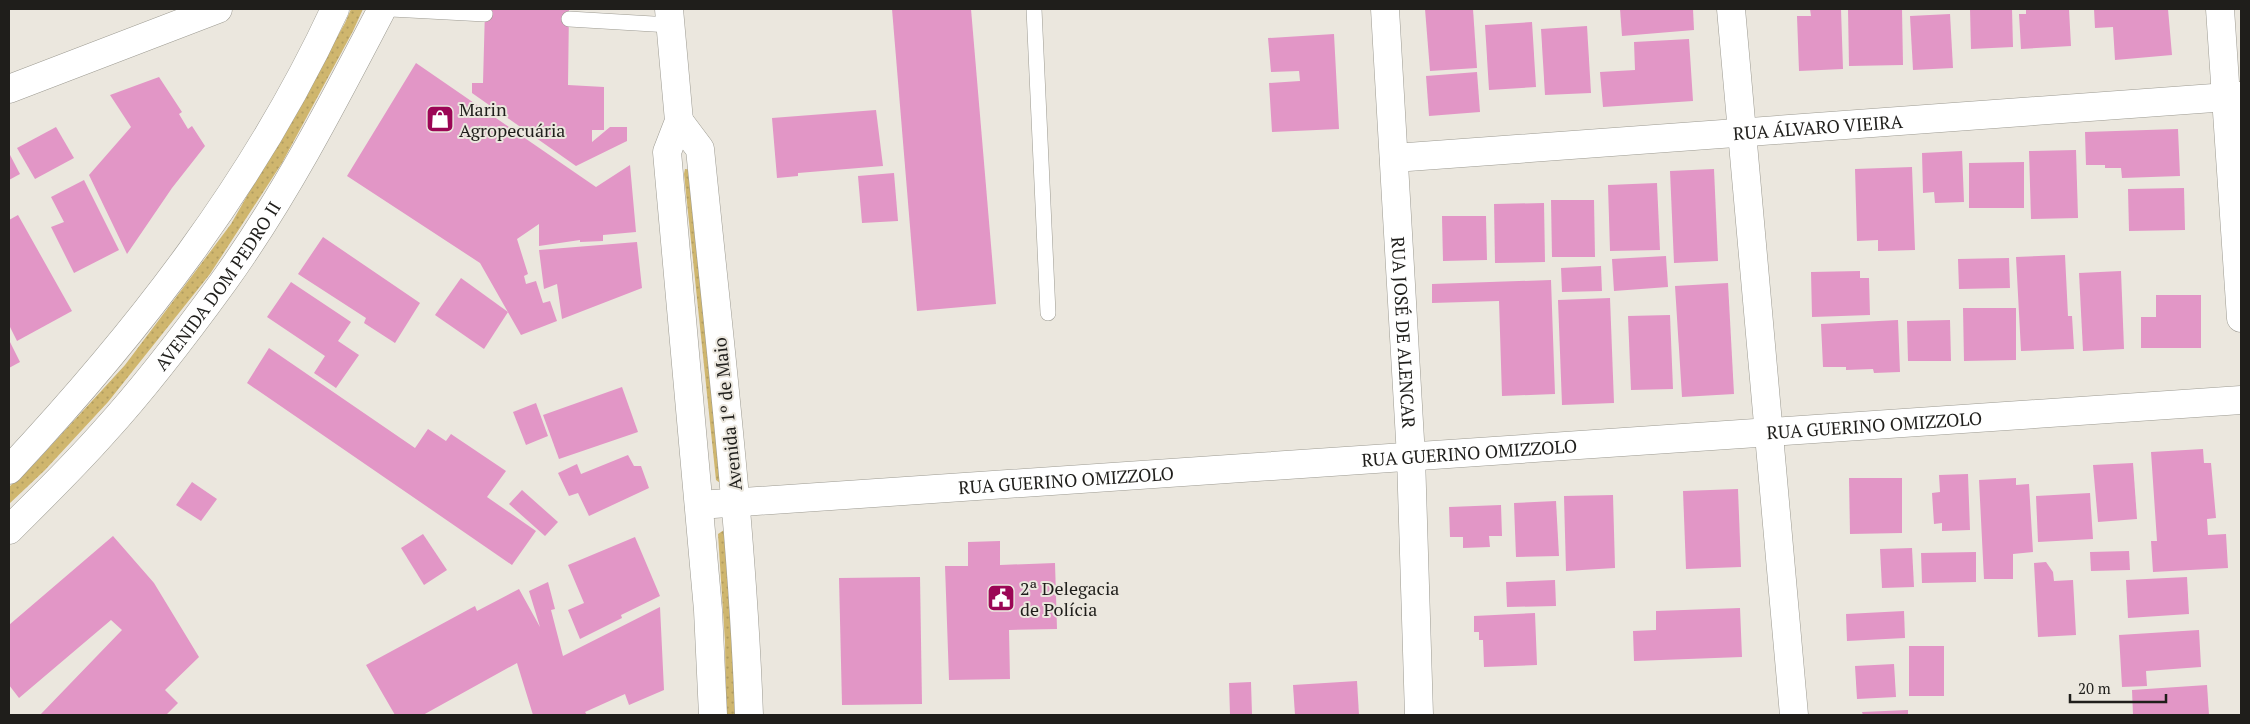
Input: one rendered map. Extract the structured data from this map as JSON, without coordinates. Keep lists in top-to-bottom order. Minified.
{"streets":{"street":["RUA ÁLVARO VIEIRA","AVENIDA DOM PEDRO II","RUA JOSÉ DE ALENCAR","Avenida 1º de Maio","RUA GUERINO OMIZZOLO"]},"crossings":[["RUA ÁLVARO VIEIRA","RUA JOSÉ DE ALENCAR"],["RUA JOSÉ DE ALENCAR","RUA GUERINO OMIZZOLO"],["Avenida 1º de Maio","RUA GUERINO OMIZZOLO"]],"places":{"shop":["Marin Agropecuária"],"public building":["2ª Delegacia de Polícia"]},"scale_bar":"20 m"}
